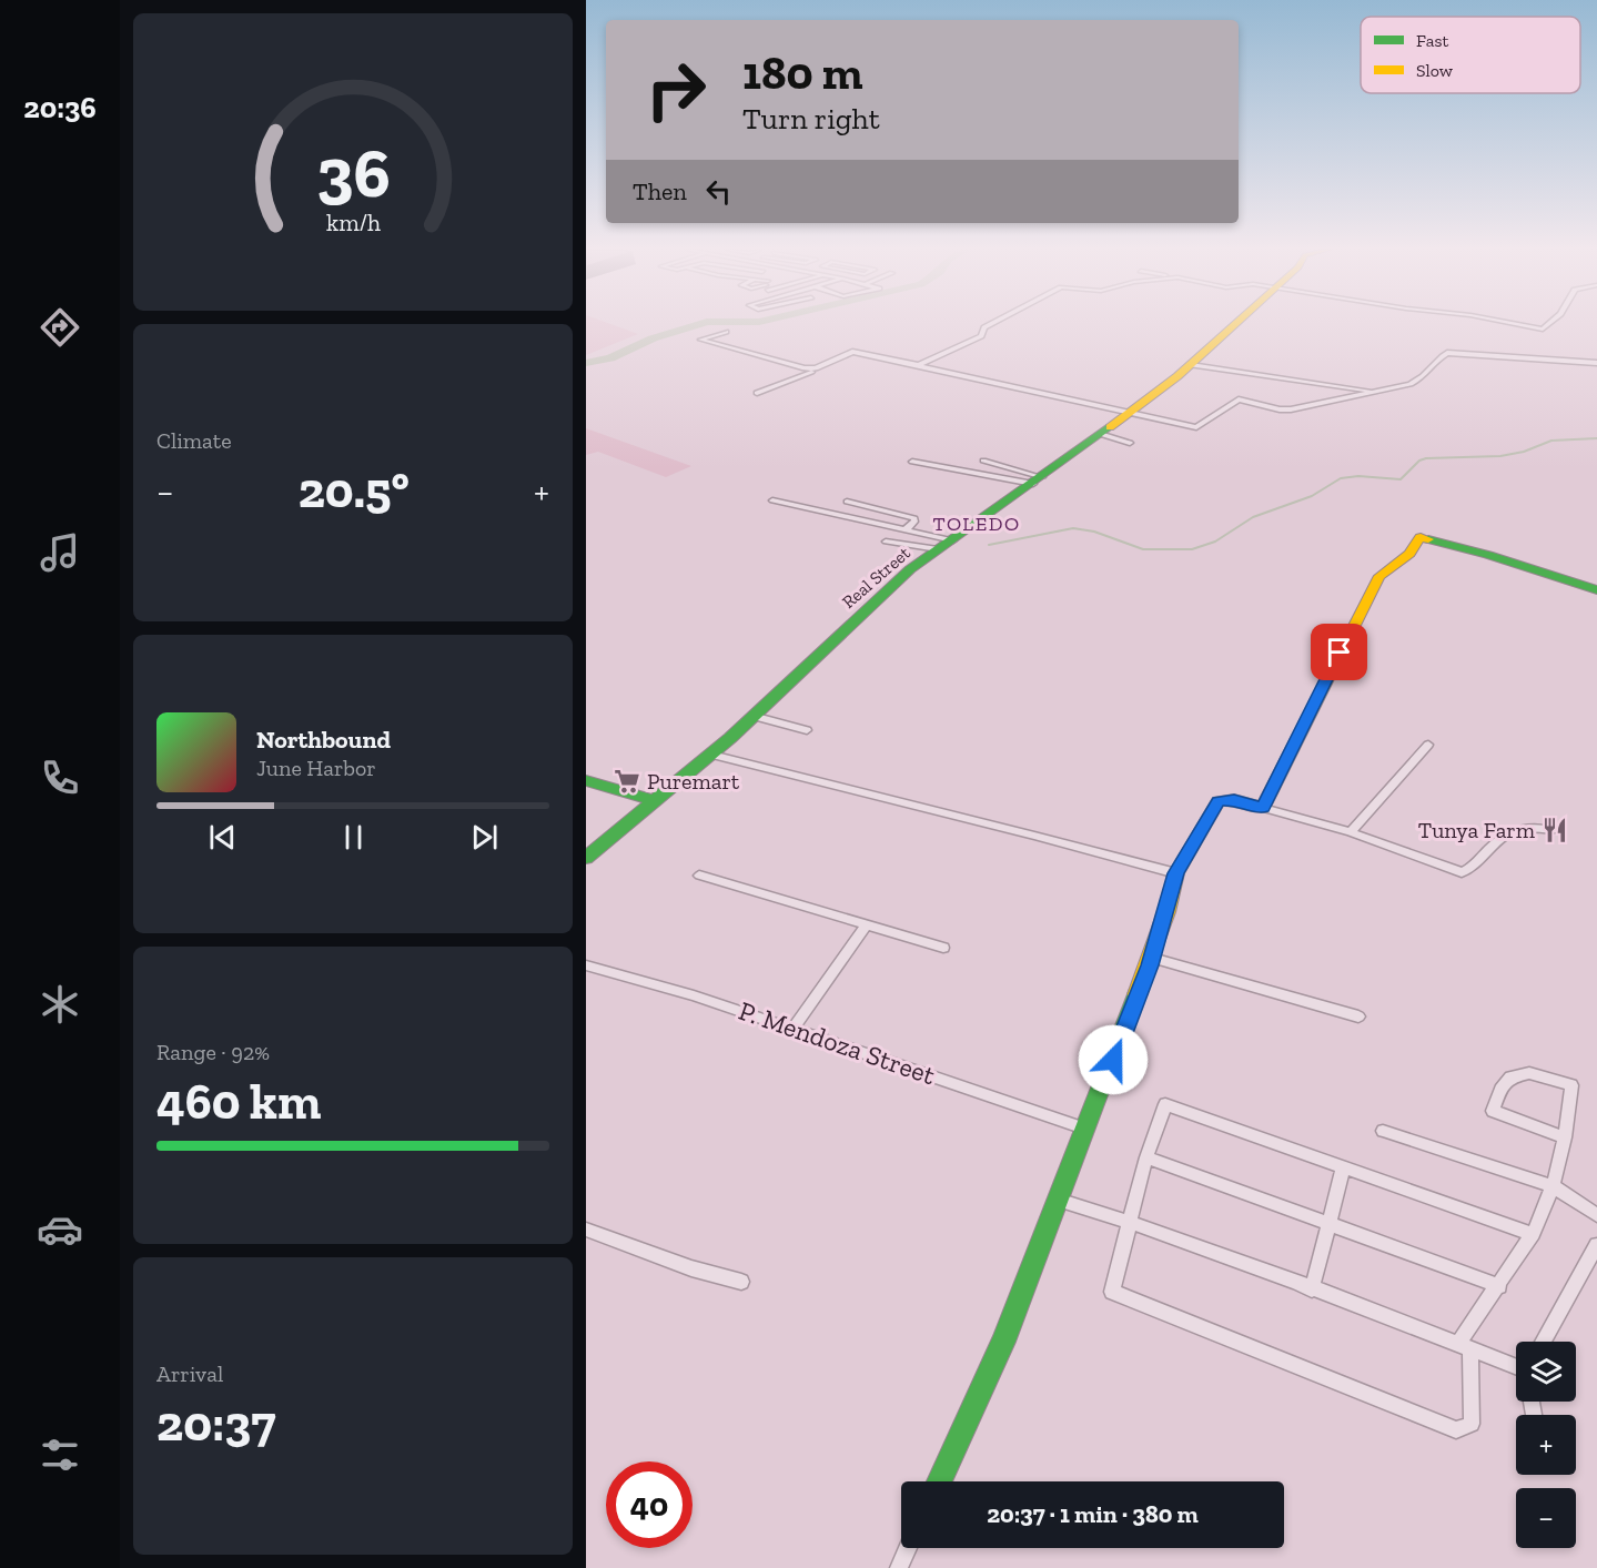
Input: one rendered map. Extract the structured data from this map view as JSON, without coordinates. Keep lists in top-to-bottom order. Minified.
{"streets":{"street":["Real Street","P. Mendoza Street"]},"districts":["TOLEDO"],"places":{"supermarket":["Puremart"],"restaurant":["Tunya Farm"]},"legend":["Fast","Slow"],"page":{"tabs":"20:36","turn":["180 m","Turn right"],"then":"Then","tile":["Climate",["Range · 92%","460 km"],["Arrival","20:37"]],"heat":["−","20.5°","+"],"song":["Northbound","June Harbor"],"map_buttons":["+","−"],"limit":"40","trip":"20:37 · 1 min · 380 m","gauge":["36","km/h"]}}
